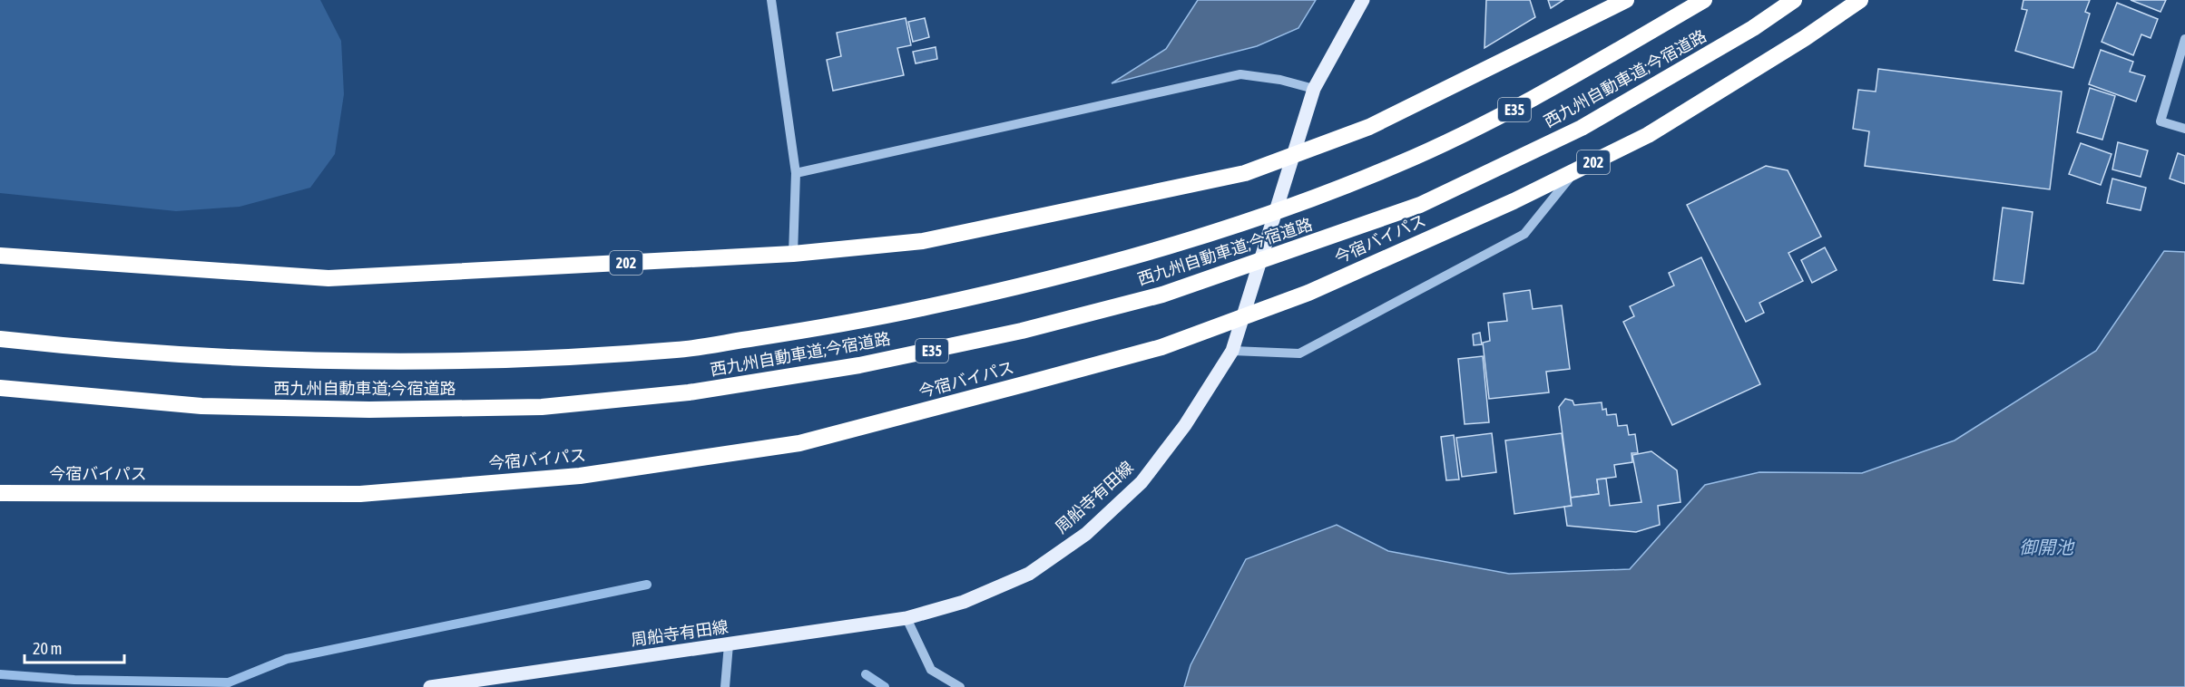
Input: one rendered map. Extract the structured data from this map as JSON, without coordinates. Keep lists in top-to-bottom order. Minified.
{"streets":{"highway":["西九州自動車道;今宿道路","E35","202","今宿バイパス"],"main road":["周船寺有田線"]},"water":["御開池"],"scale_bar":"20 m"}
